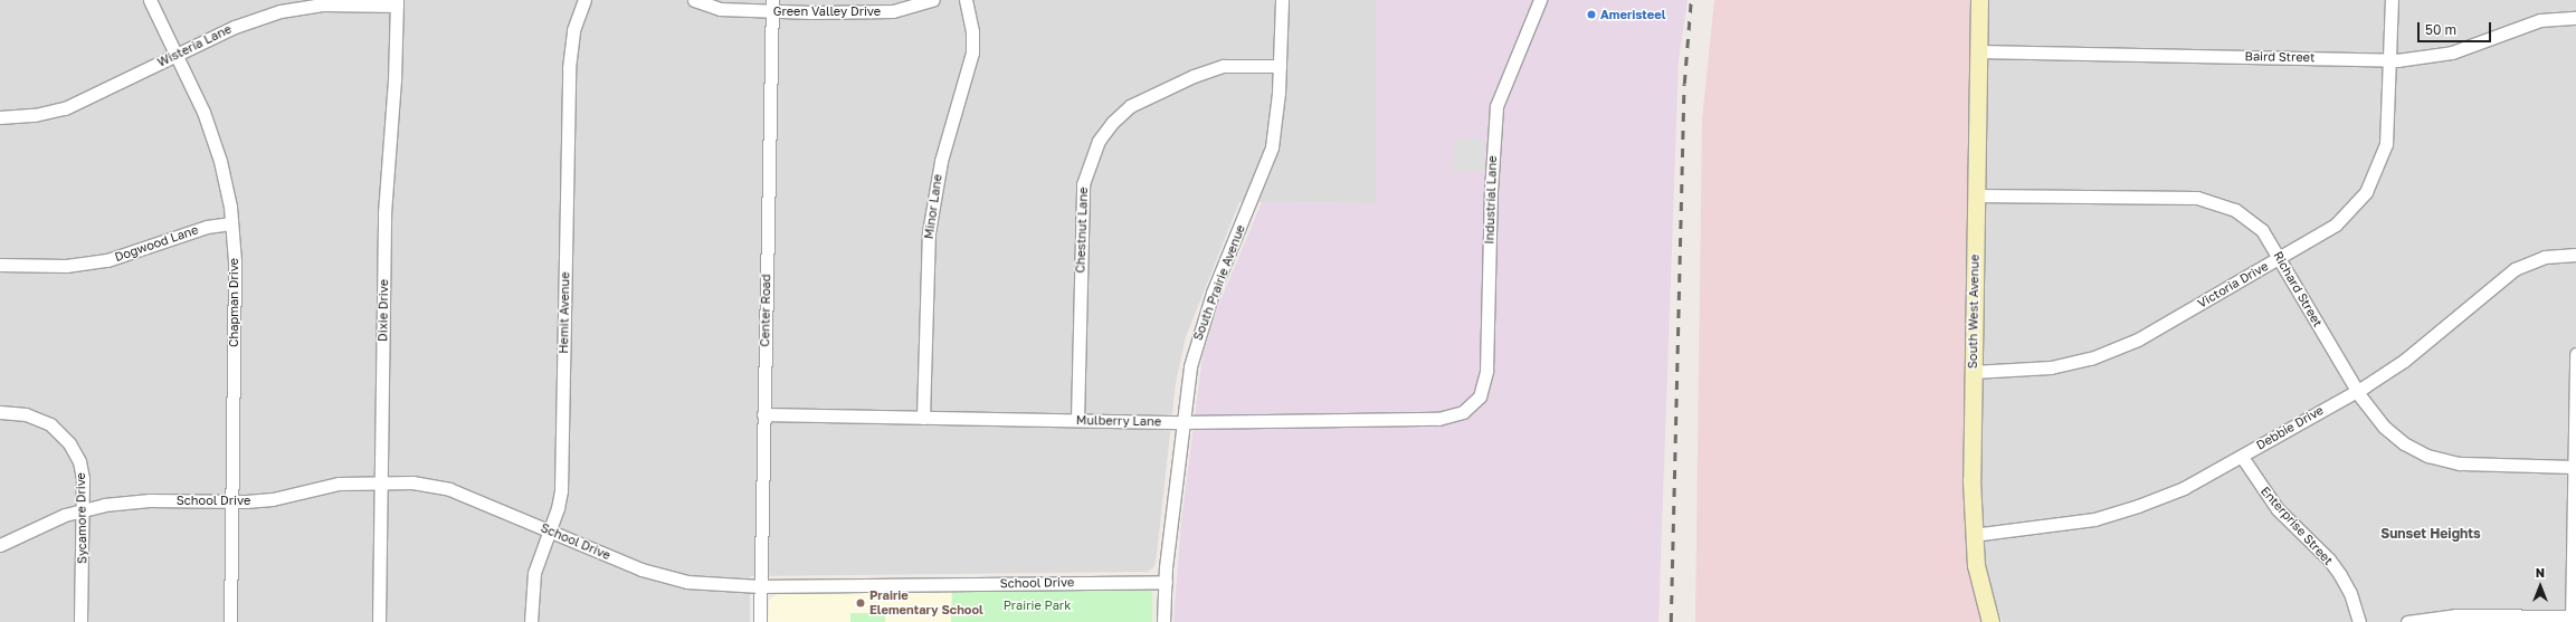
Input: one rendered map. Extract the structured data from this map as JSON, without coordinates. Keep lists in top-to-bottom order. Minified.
{"streets":{"street":["Green Valley Drive","Wisteria Lane","Baird Street","Industrial Lane","Minor Lane","Chestnut Lane","Dogwood Lane","South Prairie Avenue","Victoria Drive","Richard Street","Chapman Drive","Dixie Drive","Center Road","South West Avenue","Hemit Avenue","Mulberry Lane","Debbie Drive","School Drive","Sycamore Drive","Enterprise Street"]},"crossings":[["Green Valley Drive","Center Road"],["Wisteria Lane","Chapman Drive"],["Wisteria Lane","Dixie Drive"],["Baird Street","Victoria Drive"],["Baird Street","South West Avenue"],["Industrial Lane","Mulberry Lane"],["Minor Lane","Mulberry Lane"],["Chestnut Lane","South Prairie Avenue"],["Chestnut Lane","Mulberry Lane"],["Dogwood Lane","Chapman Drive"],["South Prairie Avenue","Mulberry Lane"],["South Prairie Avenue","School Drive"],["Victoria Drive","Richard Street"],["Victoria Drive","South West Avenue"],["Richard Street","South West Avenue"],["Richard Street","Debbie Drive"],["Chapman Drive","School Drive"],["Dixie Drive","School Drive"],["Center Road","Mulberry Lane"],["Center Road","School Drive"],["South West Avenue","Debbie Drive"],["Hemit Avenue","School Drive"],["Debbie Drive","Enterprise Street"],["School Drive","Sycamore Drive"]],"districts":["Sunset Heights"],"parks":["Prairie Park"],"places":["Ameristeel","Prairie Elementary School"],"scale_bar":"50 m","north":"top"}
